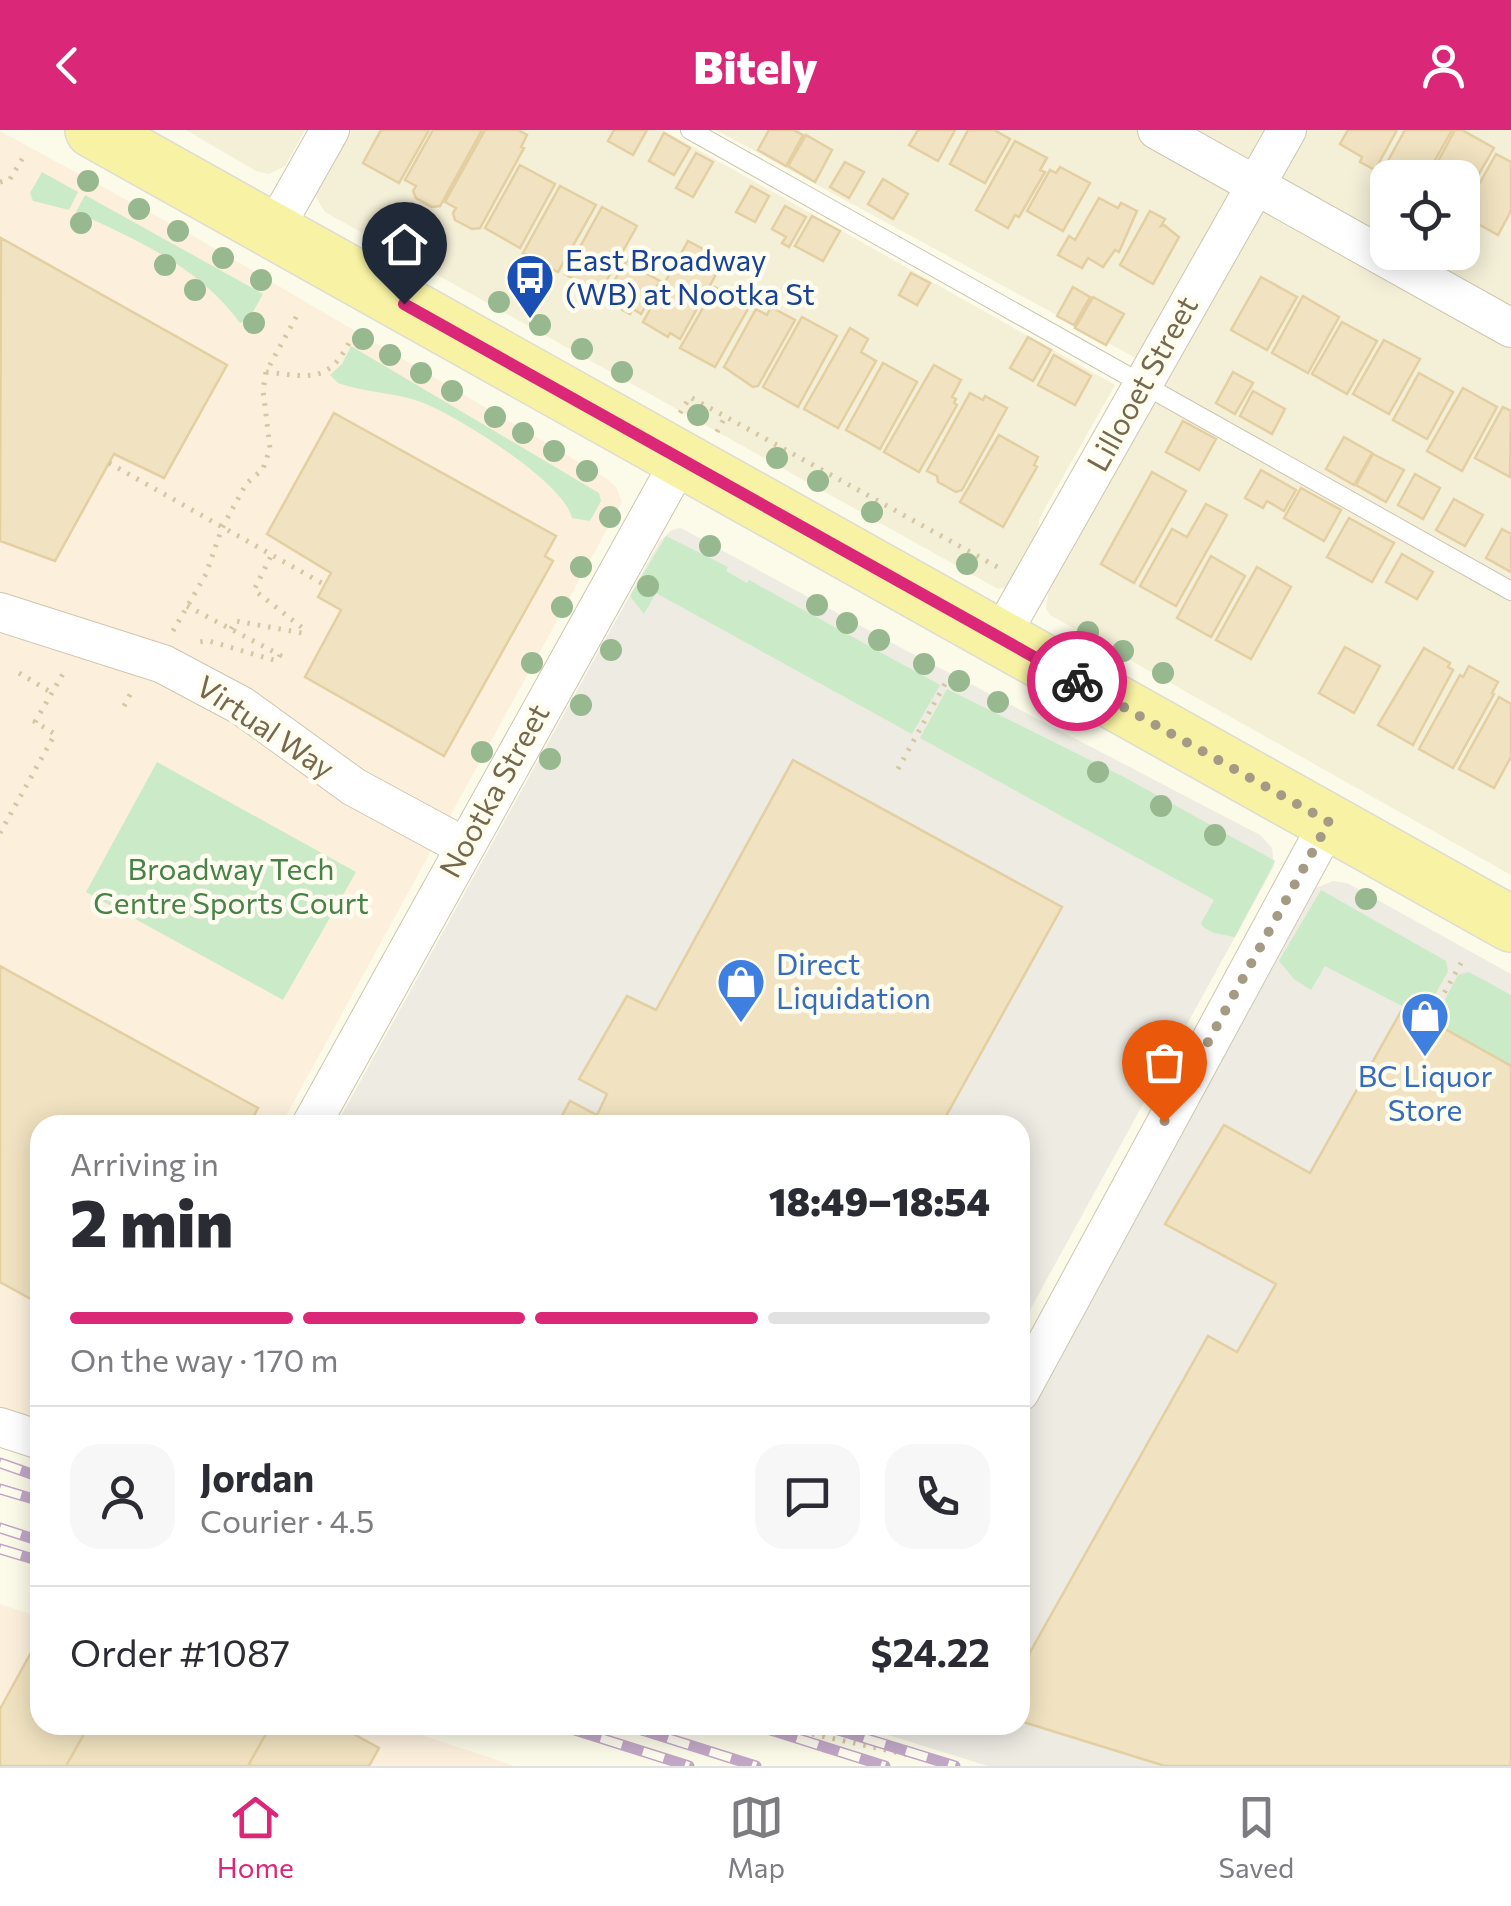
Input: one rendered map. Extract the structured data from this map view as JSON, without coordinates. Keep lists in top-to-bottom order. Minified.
{"streets":{"street":["Lillooet Street","Virtual Way","Nootka Street"]},"crossings":[["Virtual Way","Nootka Street"]],"parks":["Broadway Tech Centre Sports Court"],"places":{"bus stop":["East Broadway (WB) at Nootka St"],"shop":["Direct Liquidation","BC Liquor Store"]},"page":{"header":"Bitely","heading":["2 min","Arriving in","18:49–18:54"],"panel":["Jordan","Courier · 4.5","Order #1087","$24.22"],"bar":"On the way · 170 m","tabs":["Home","Map","Saved"]}}
